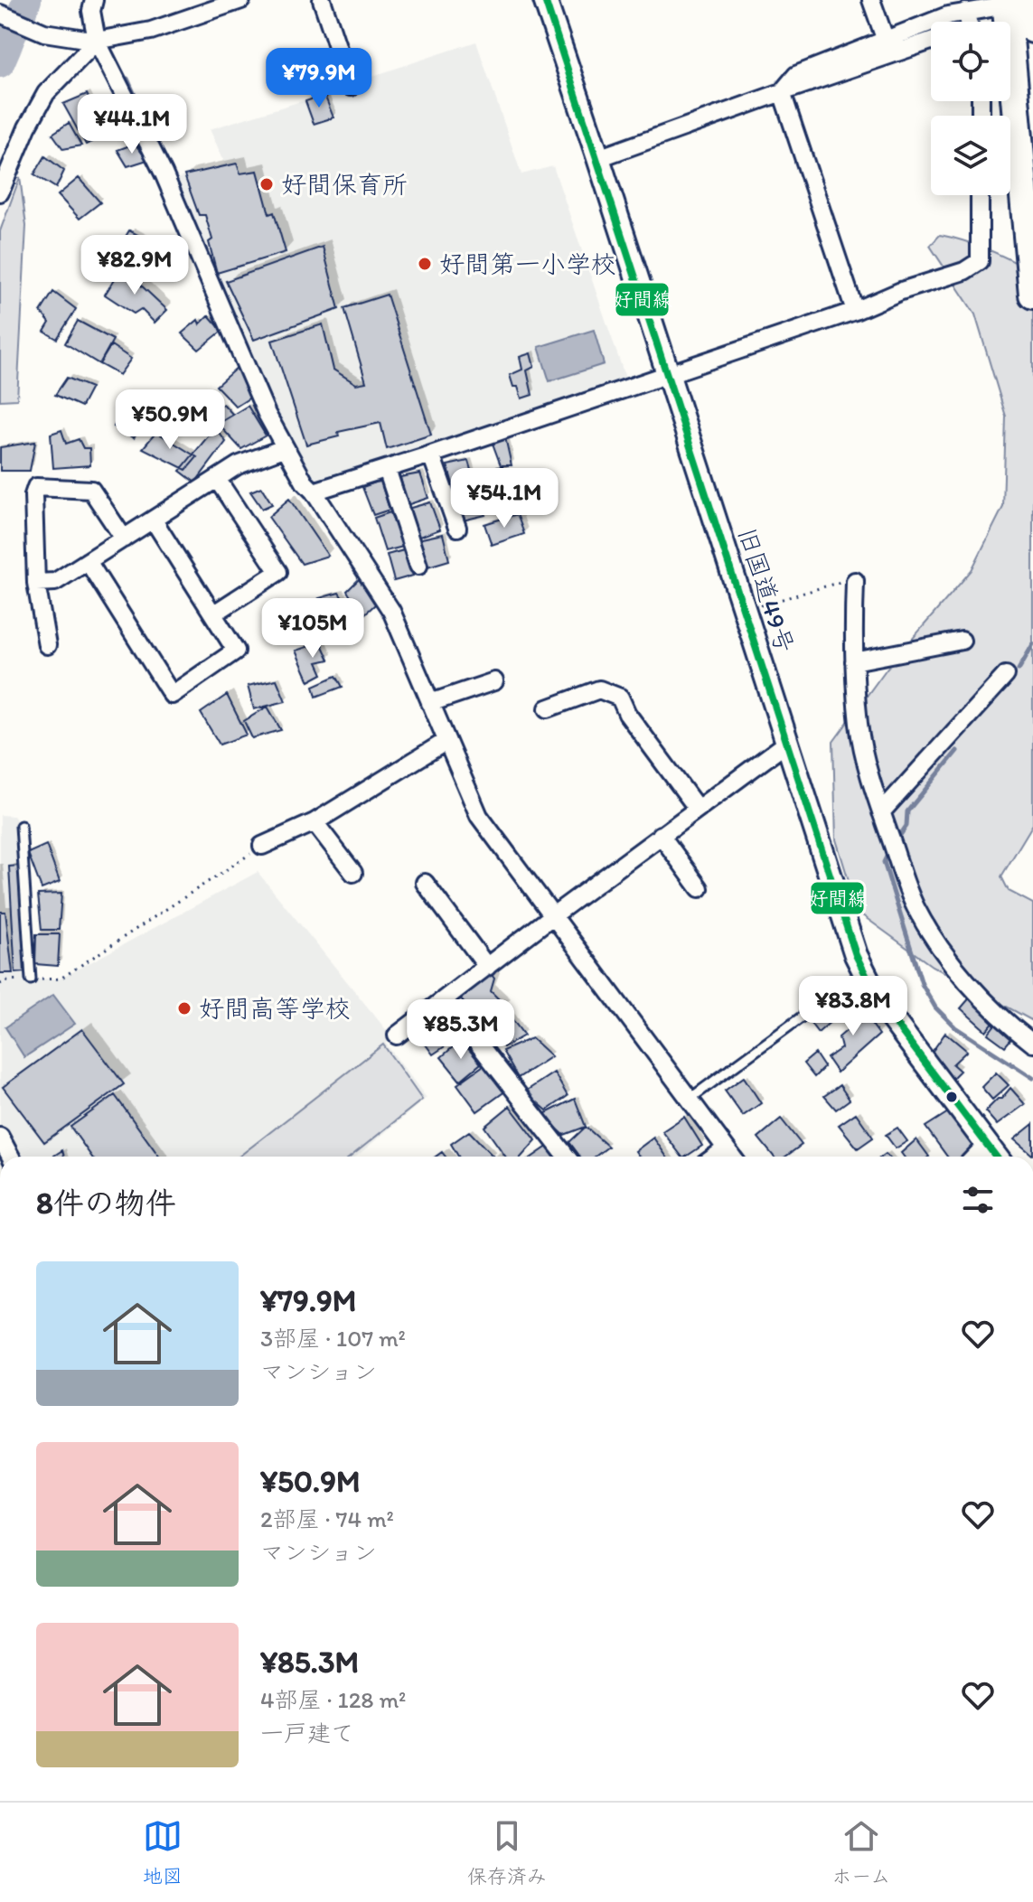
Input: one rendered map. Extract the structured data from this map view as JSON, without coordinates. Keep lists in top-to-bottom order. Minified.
{"streets":{"street":["旧国道49号"]},"places":["好間保育所","好間第一小学校","好間高等学校"],"lines":["transit line 好間線"],"page":{"price":["¥79.9M","¥44.1M","¥82.9M","¥50.9M","¥54.1M","¥105M","¥83.8M","¥85.3M"],"heading":"8件の物件","list":[{"name":"¥79.9M","note":"3部屋 · 107 m² · マンション"},{"name":"¥50.9M","note":"2部屋 · 74 m² · マンション"},{"name":"¥85.3M","note":"4部屋 · 128 m² · 一戸建て"}],"tabs":["地図","保存済み","ホーム"]}}
